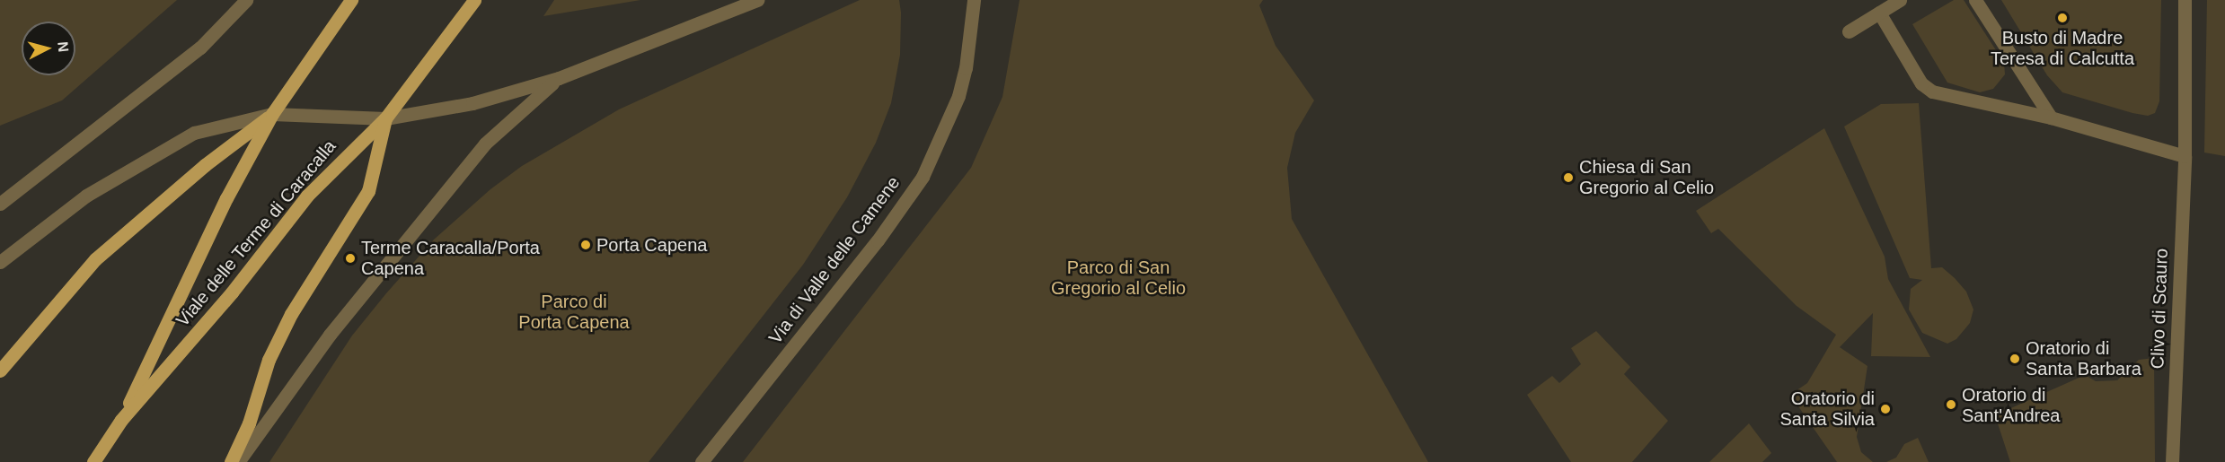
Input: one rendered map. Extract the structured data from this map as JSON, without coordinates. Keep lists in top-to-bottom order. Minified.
{"streets":{"main road":["Viale delle Terme di Caracalla"],"street":["Via di Valle delle Camene","Clivo di Scauro"]},"parks":["Parco di San Gregorio al Celio","Parco di Porta Capena"],"places":["Busto di Madre Teresa di Calcutta","Chiesa di San Gregorio al Celio","Porta Capena","Terme Caracalla/Porta Capena","Oratorio di Santa Barbara","Oratorio di Sant'Andrea","Oratorio di Santa Silvia"],"north":"right"}
